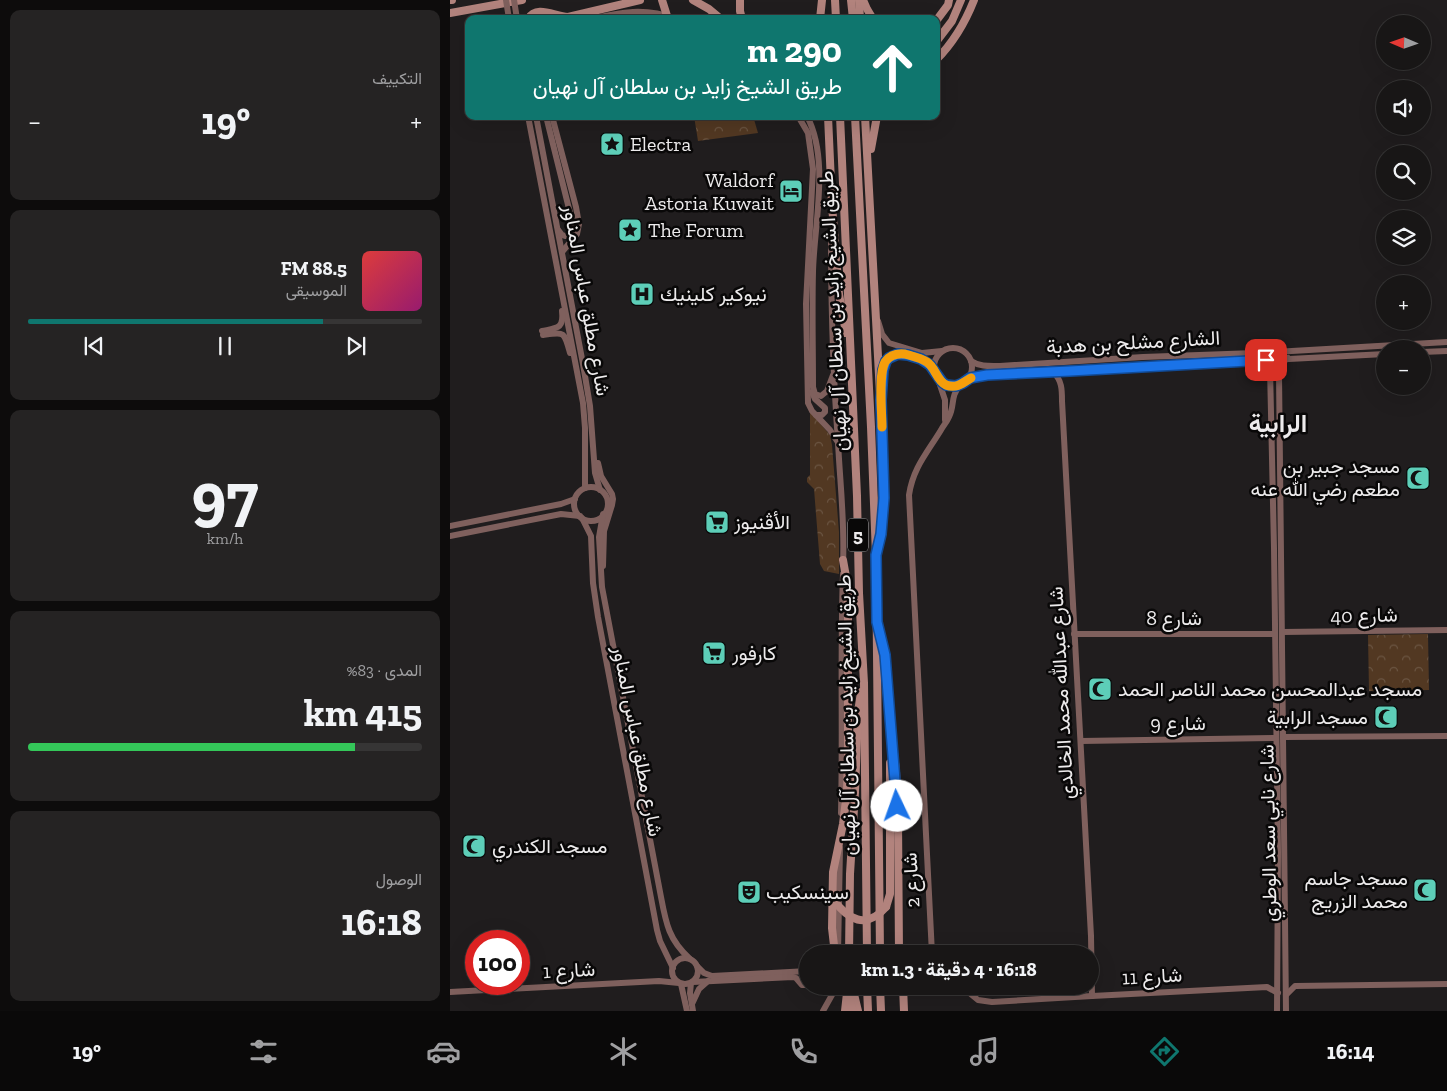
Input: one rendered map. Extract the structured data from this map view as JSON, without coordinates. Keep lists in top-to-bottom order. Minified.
{"streets":{"highway":["طريق الشيخ زايد بن سلطان آل نهيان","5"],"street":["شارع مطلق عباس المناور","الشارع مشلح بن هدبة","شارع 40","شارع 8","شارع عبدالله محمد الخالدي","شارع 9","شارع نابي سعد الوطري","شارع 2","شارع 1","شارع 11"]},"crossings":[["شارع مطلق عباس المناور","شارع 1"],["الشارع مشلح بن هدبة","شارع عبدالله محمد الخالدي"],["الشارع مشلح بن هدبة","شارع نابي سعد الوطري"],["الشارع مشلح بن هدبة","شارع 2"],["شارع 40","شارع نابي سعد الوطري"],["شارع 8","شارع عبدالله محمد الخالدي"],["شارع 8","شارع نابي سعد الوطري"],["شارع عبدالله محمد الخالدي","شارع 9"],["شارع عبدالله محمد الخالدي","شارع 11"],["شارع 9","شارع نابي سعد الوطري"]],"districts":["الرابية"],"places":{"place":["Electra","The Forum"],"hotel":["Waldorf Astoria Kuwait"],"hospital":["نيوكير كلينيك"],"mosque":["مسجد جبير بن مطعم رضي الله عنه","مسجد عبدالمحسن محمد الناصر الحمد","مسجد الرابية","مسجد الكندري","مسجد جاسم محمد الزريج"],"supermarket":["الأڤنيوز","كارفور"],"theatre":["سينسكيب"]},"north":"left","page":{"tile":["التكييف",["97","km/h"],["المدى · 83%","415 km"],["الوصول","16:18"]],"map_buttons":["+","−"],"turn":["290 m","طريق الشيخ زايد بن سلطان آل نهيان"],"heat":["−","19°","+"],"song":["88.5 FM","الموسيقى"],"limit":"100","trip":"16:18 · 4 دقيقة · 1.3 km","tabs":["16:14","19°"]}}
